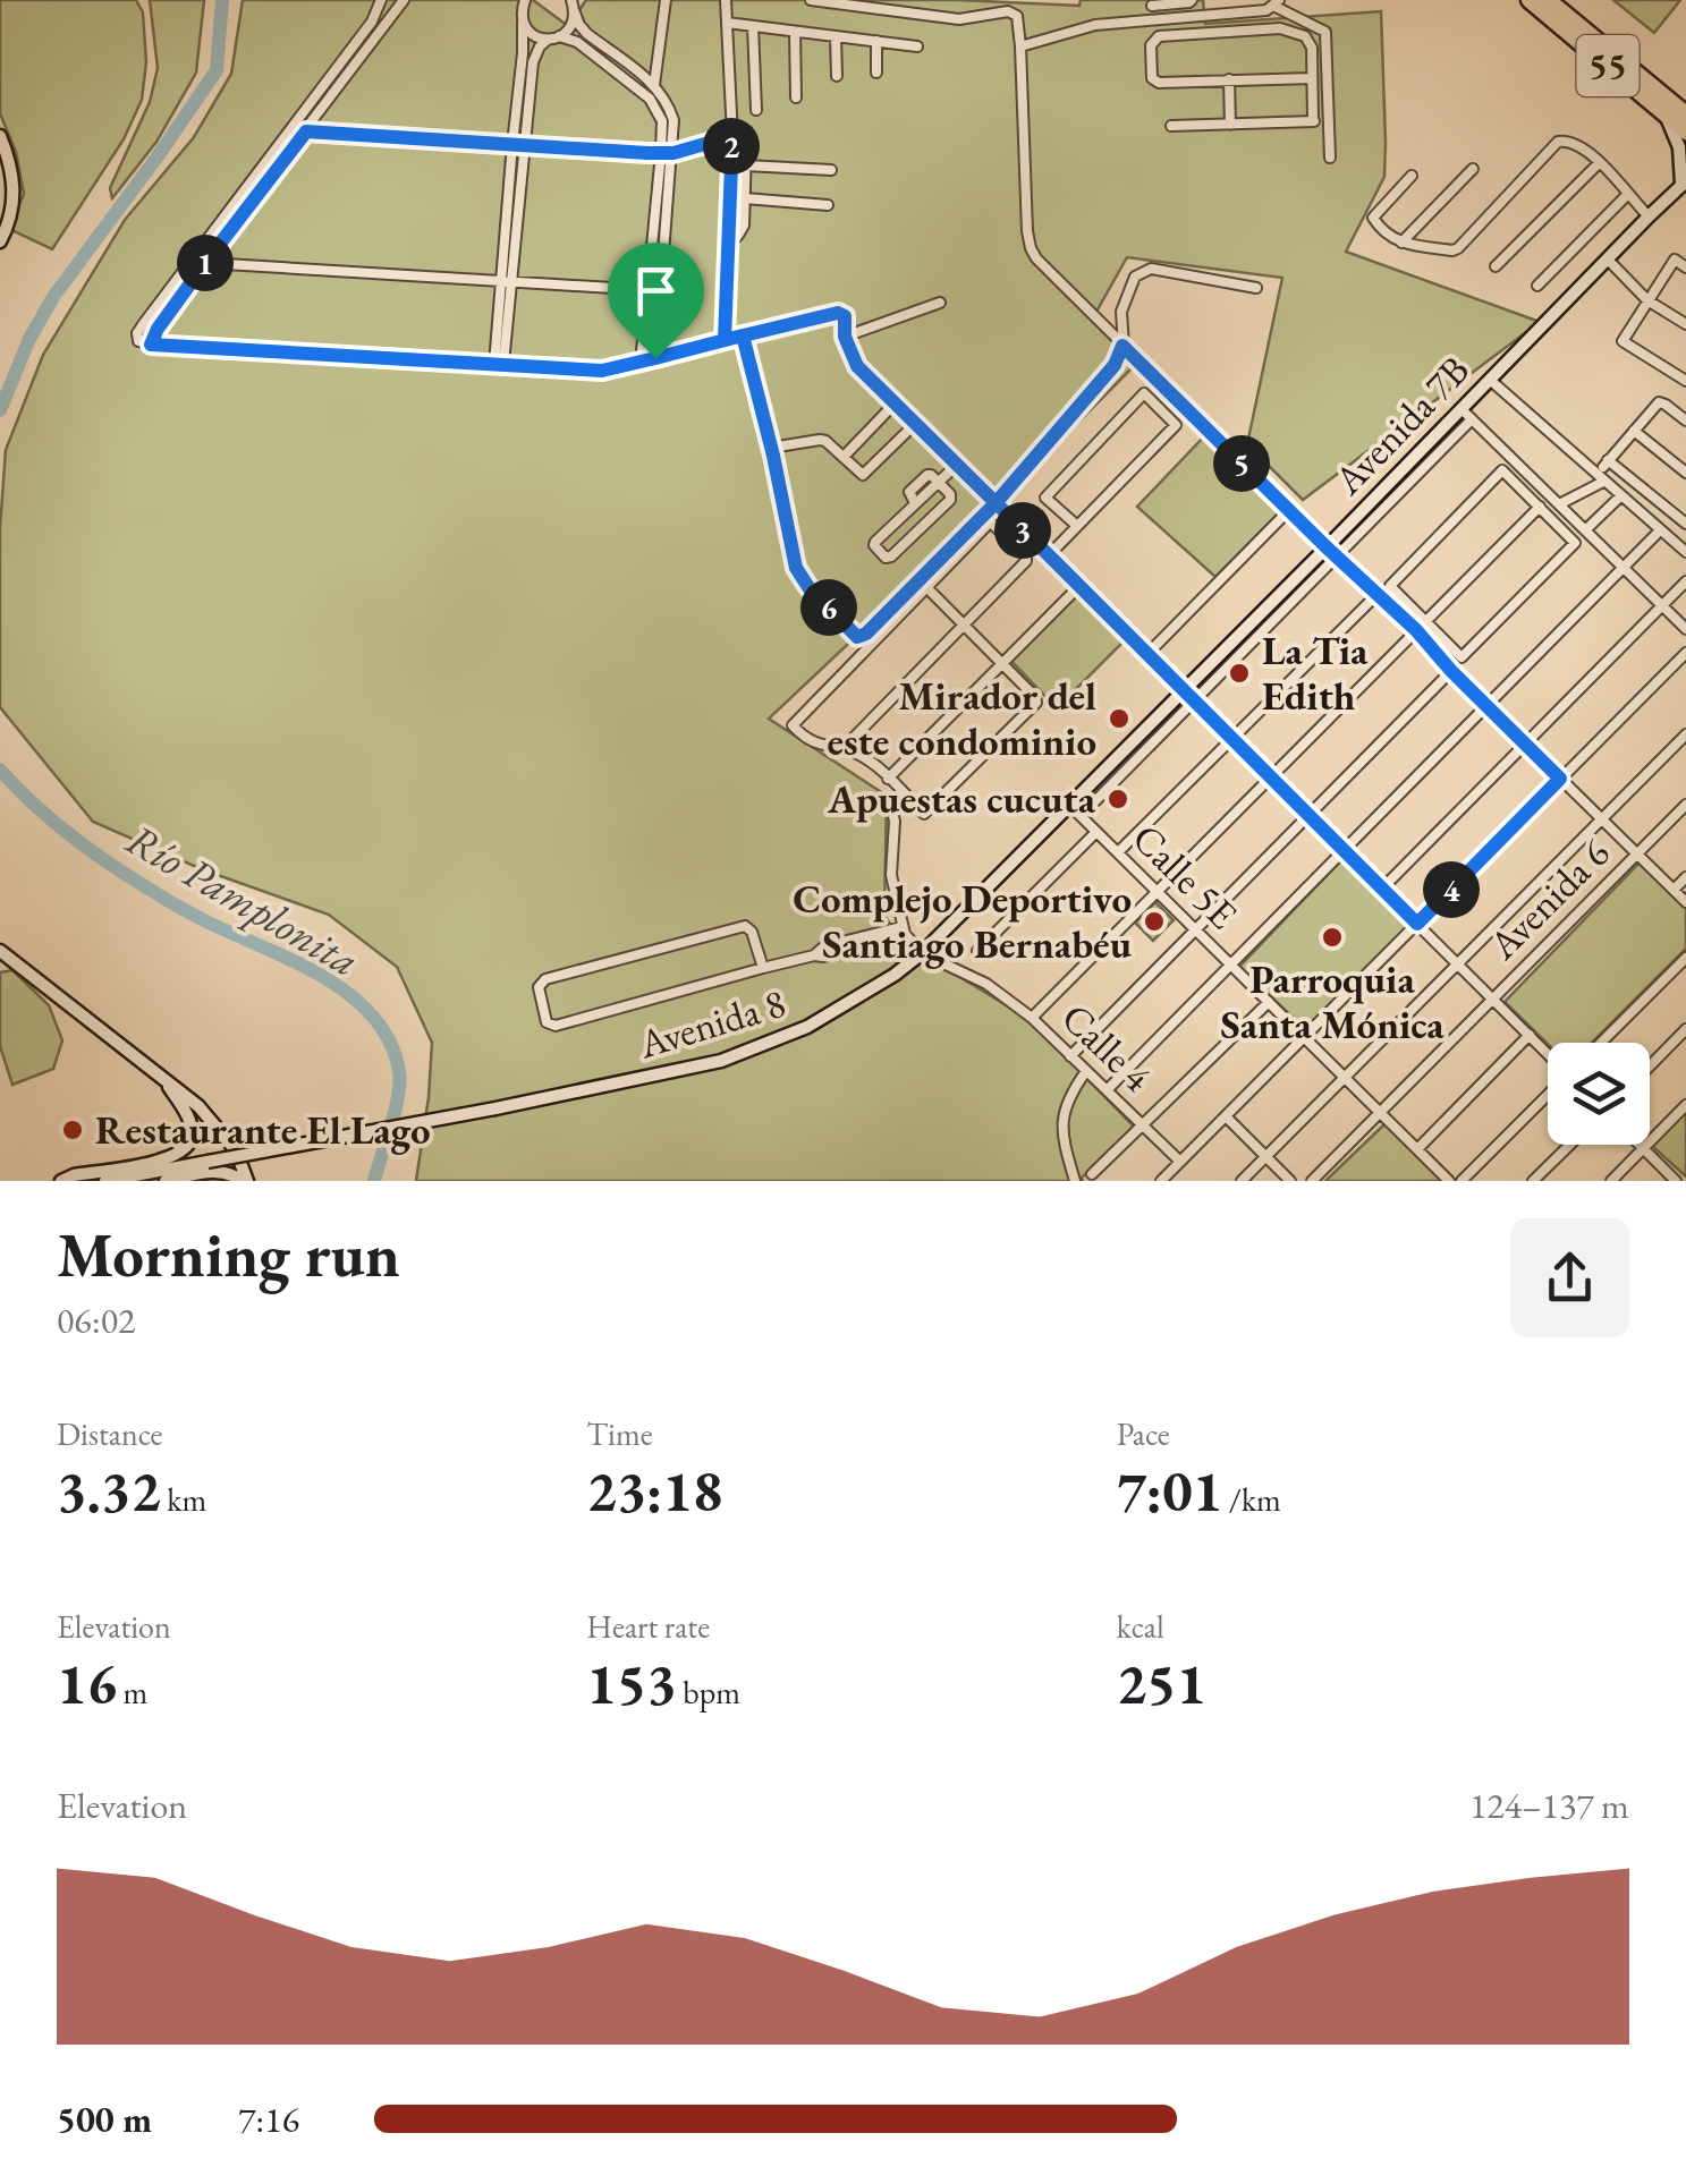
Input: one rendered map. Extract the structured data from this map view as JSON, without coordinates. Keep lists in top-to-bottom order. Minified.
{"streets":{"highway":["55"],"street":["Avenida 7B","Calle 5E","Avenida 6","Avenida 8","Calle 4"]},"crossings":[["55","Avenida 7B"],["Avenida 7B","Calle 5E"],["Avenida 7B","Avenida 8"],["Calle 5E","Avenida 6"],["Calle 5E","Avenida 8"],["Avenida 8","Calle 4"]],"water":["Río Pamplonita"],"places":["La Tia Edith","Mirador del este condominio","Apuestas cucuta","Complejo Deportivo Santiago Bernabéu","Parroquia Santa Mónica","Restaurante El Lago"],"page":{"pins":["2","1","5","3","6","4"],"heading":["Morning run","06:02"],"stats":[["Distance","3.32 km"],["Time","23:18"],["Pace","7:01 /km"],["Elevation","16 m"],["Heart rate","153 bpm"],["kcal","251"]],"chart":["Elevation","124–137 m"],"list":[{"name":"500 m","note":"7:16"}]}}
